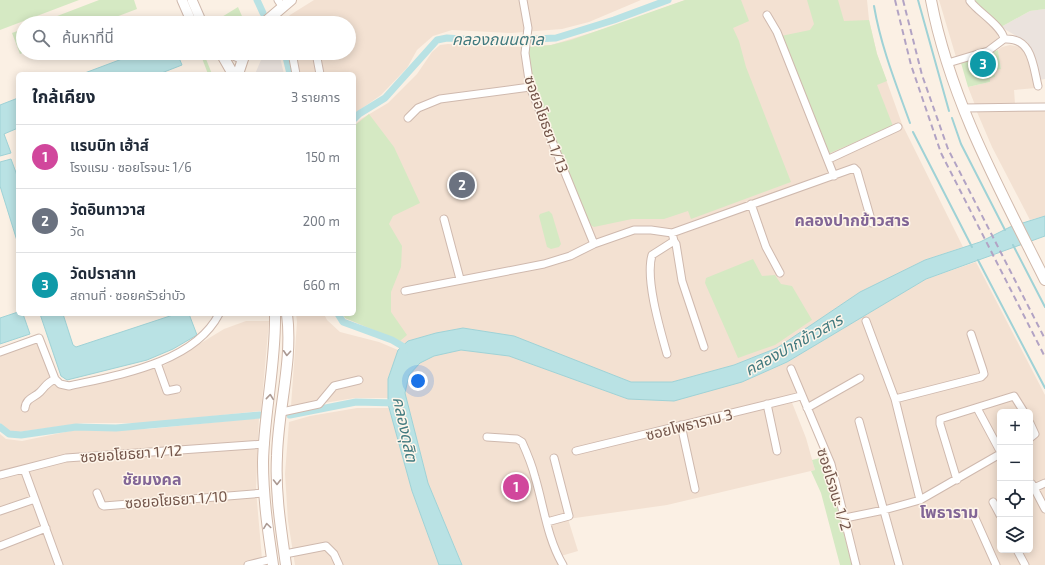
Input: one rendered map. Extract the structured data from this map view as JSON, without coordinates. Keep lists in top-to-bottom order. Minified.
{"streets":{"street":["ซอยอโยธยา 1/13","ซอยโพธาราม 3","ซอยอโยธยา 1/12","ซอยโรจนะ 1/2","ซอยอโยธยา 1/10"]},"crossings":[["ซอยโพธาราม 3","ซอยโรจนะ 1/2"]],"districts":["คลองปากข้าวสาร","ชัยมงคล","โพธาราม"],"water":["คลองถนนตาล","คลองปากข้าวสาร","คลองดุสิต"],"page":{"search":"ค้นหาที่นี่","pins":["3","2","1"],"heading":["ใกล้เคียง","3 รายการ"],"list":[{"mark":"1","name":"แรบบิท เฮ้าส์","note":"โรงแรม · ซอยโรจนะ 1/6","value":"150 m"},{"mark":"2","name":"วัดอินทาวาส","note":"วัด","value":"200 m"},{"mark":"3","name":"วัดปราสาท","note":"สถานที่ · ซอยครัวย่าบัว","value":"660 m"}],"map_buttons":["+","−"]}}
